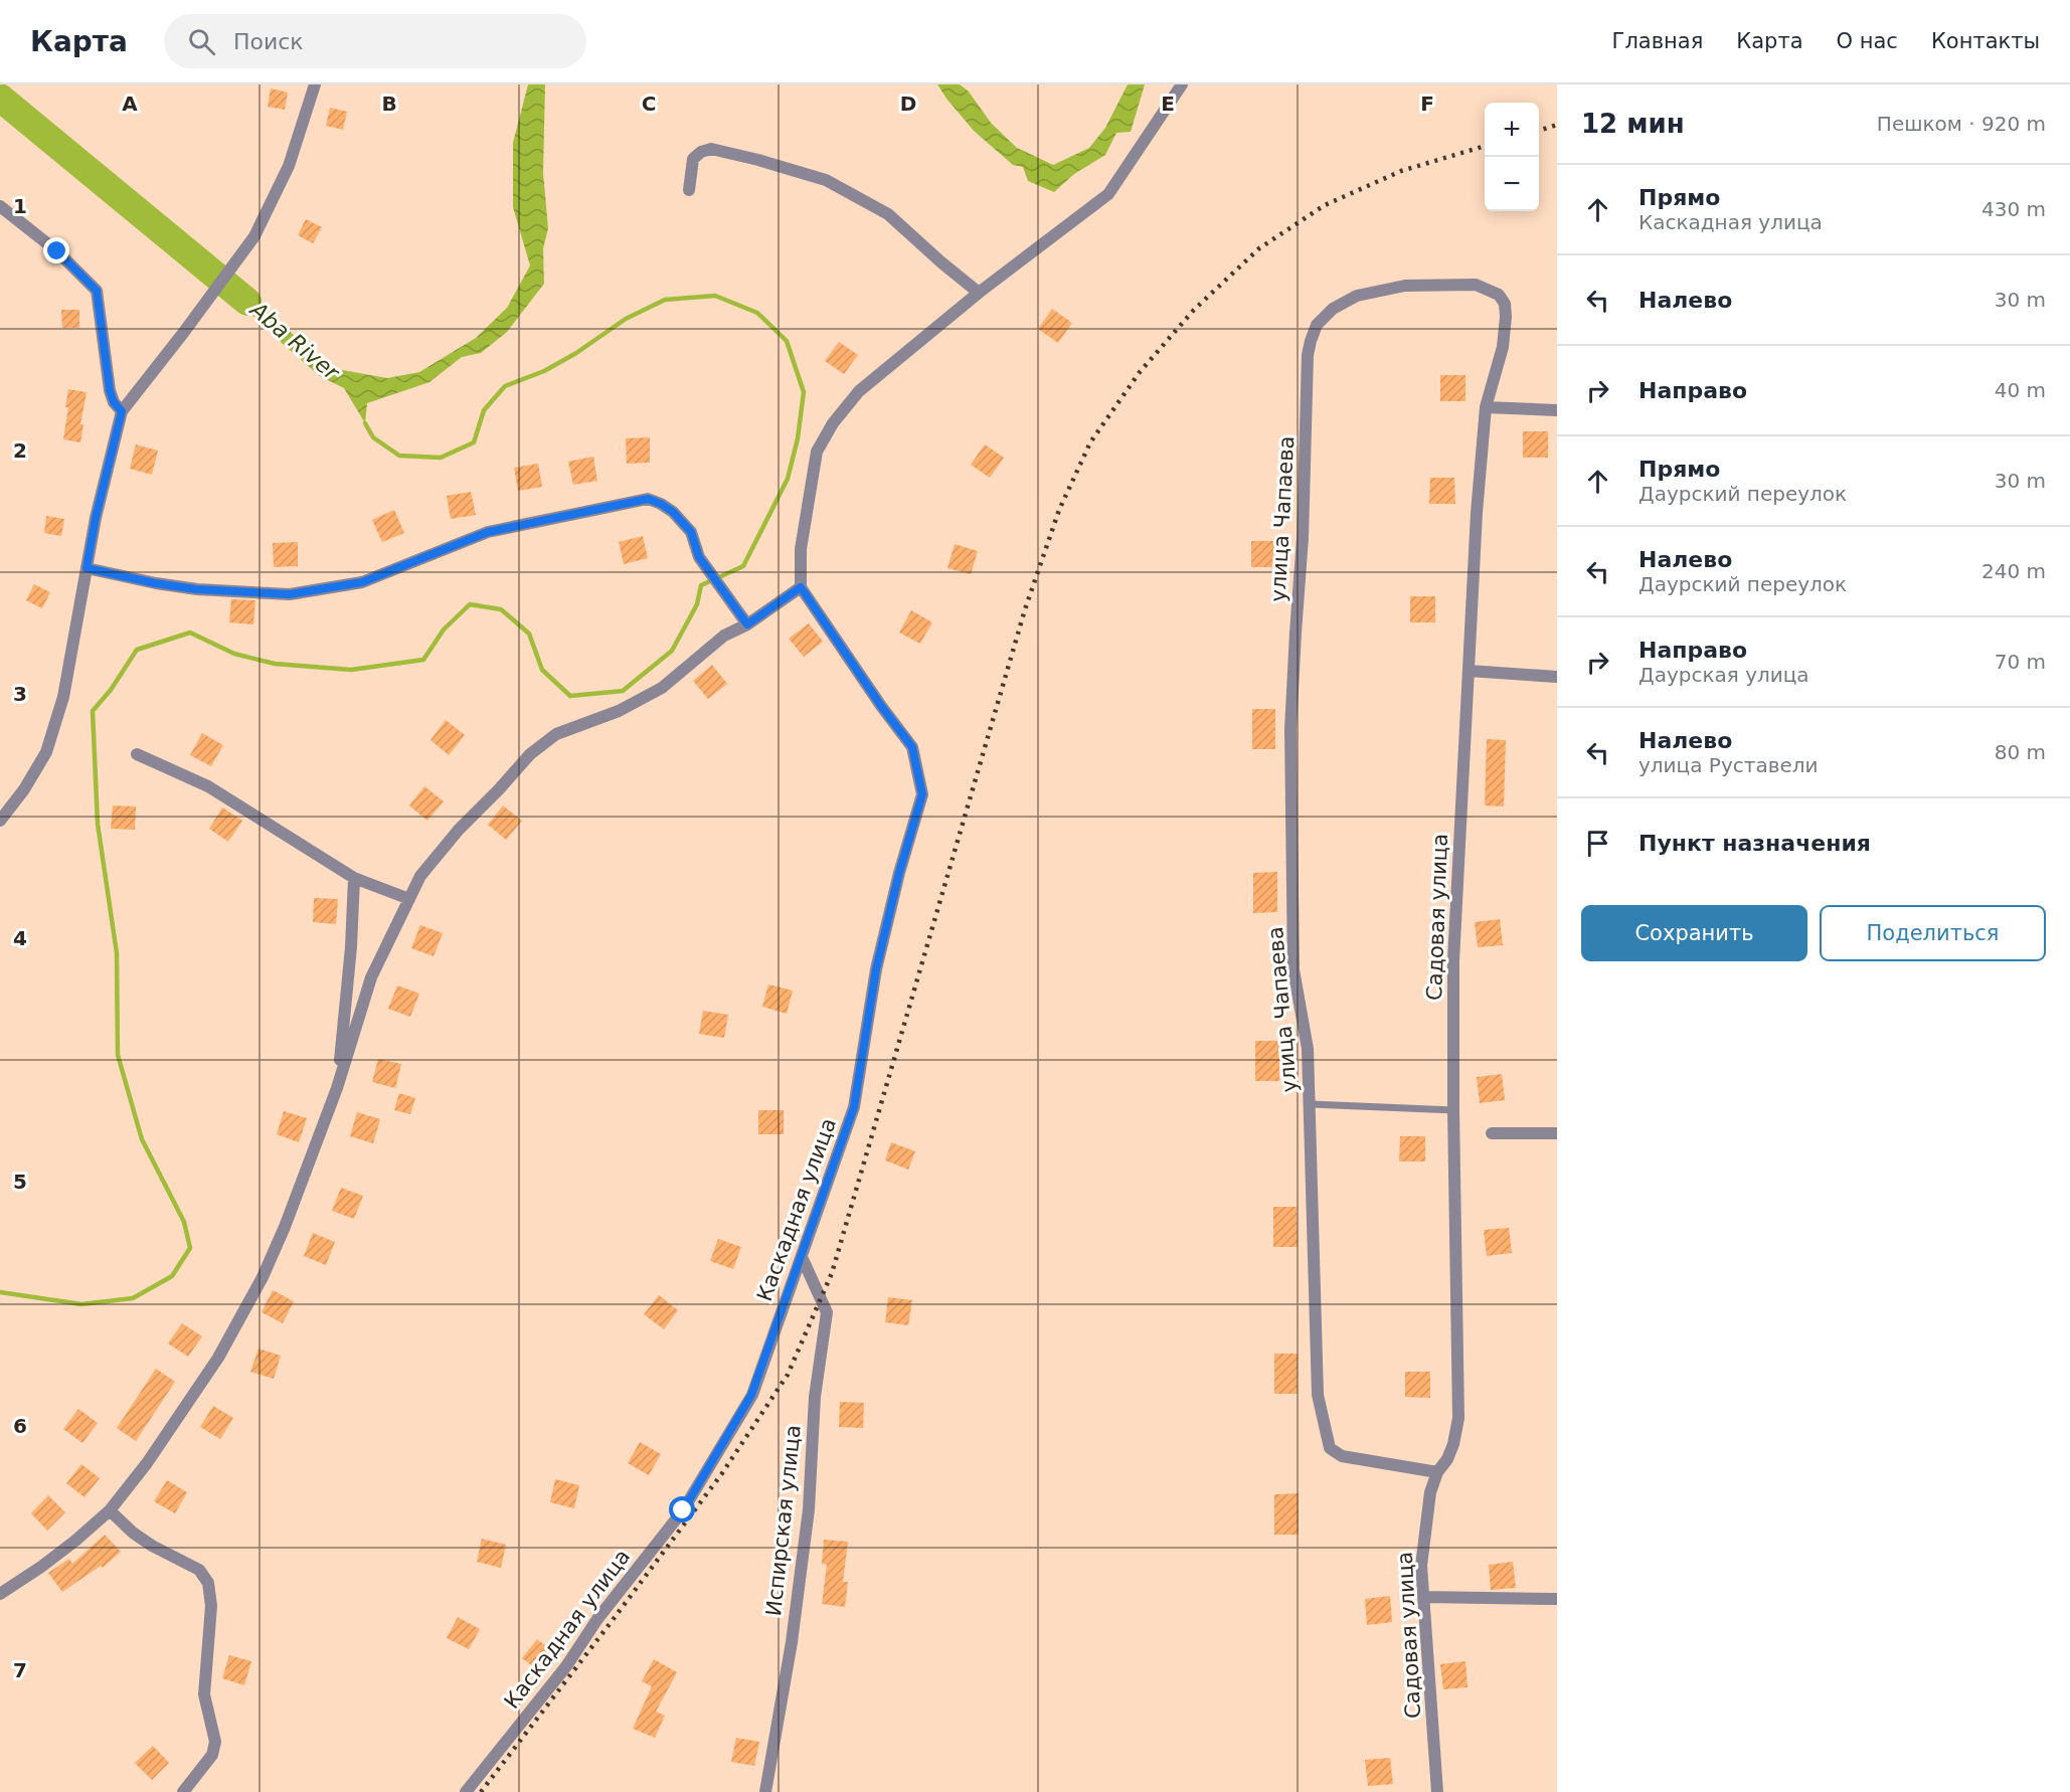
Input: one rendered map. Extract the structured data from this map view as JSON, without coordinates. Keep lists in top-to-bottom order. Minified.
{"streets":{"street":["улица Чапаева","Садовая улица","Каскадная улица","Испирская улица"]},"crossings":[["улица Чапаева","Садовая улица"],["Каскадная улица","Испирская улица"]],"water":["Aba River"],"page":{"header":"Карта","search":"Поиск","nav":["Главная","Карта","О нас","Контакты"],"heading":["12 мин","Пешком · 920 m"],"map_buttons":["+","−"],"list":[["Прямо","Каскадная улица","430 m"],["Налево","30 m"],["Направо","40 m"],["Прямо","Даурский переулок","30 m"],["Налево","Даурский переулок","240 m"],["Направо","Даурская улица","70 m"],["Налево","улица Руставели","80 m"],"Пункт назначения"],"buttons":["Сохранить","Поделиться"]},"grid":{"columns":["A","B","C","D","E","F"],"rows":["1","2","3","4","5","6","7"]}}
